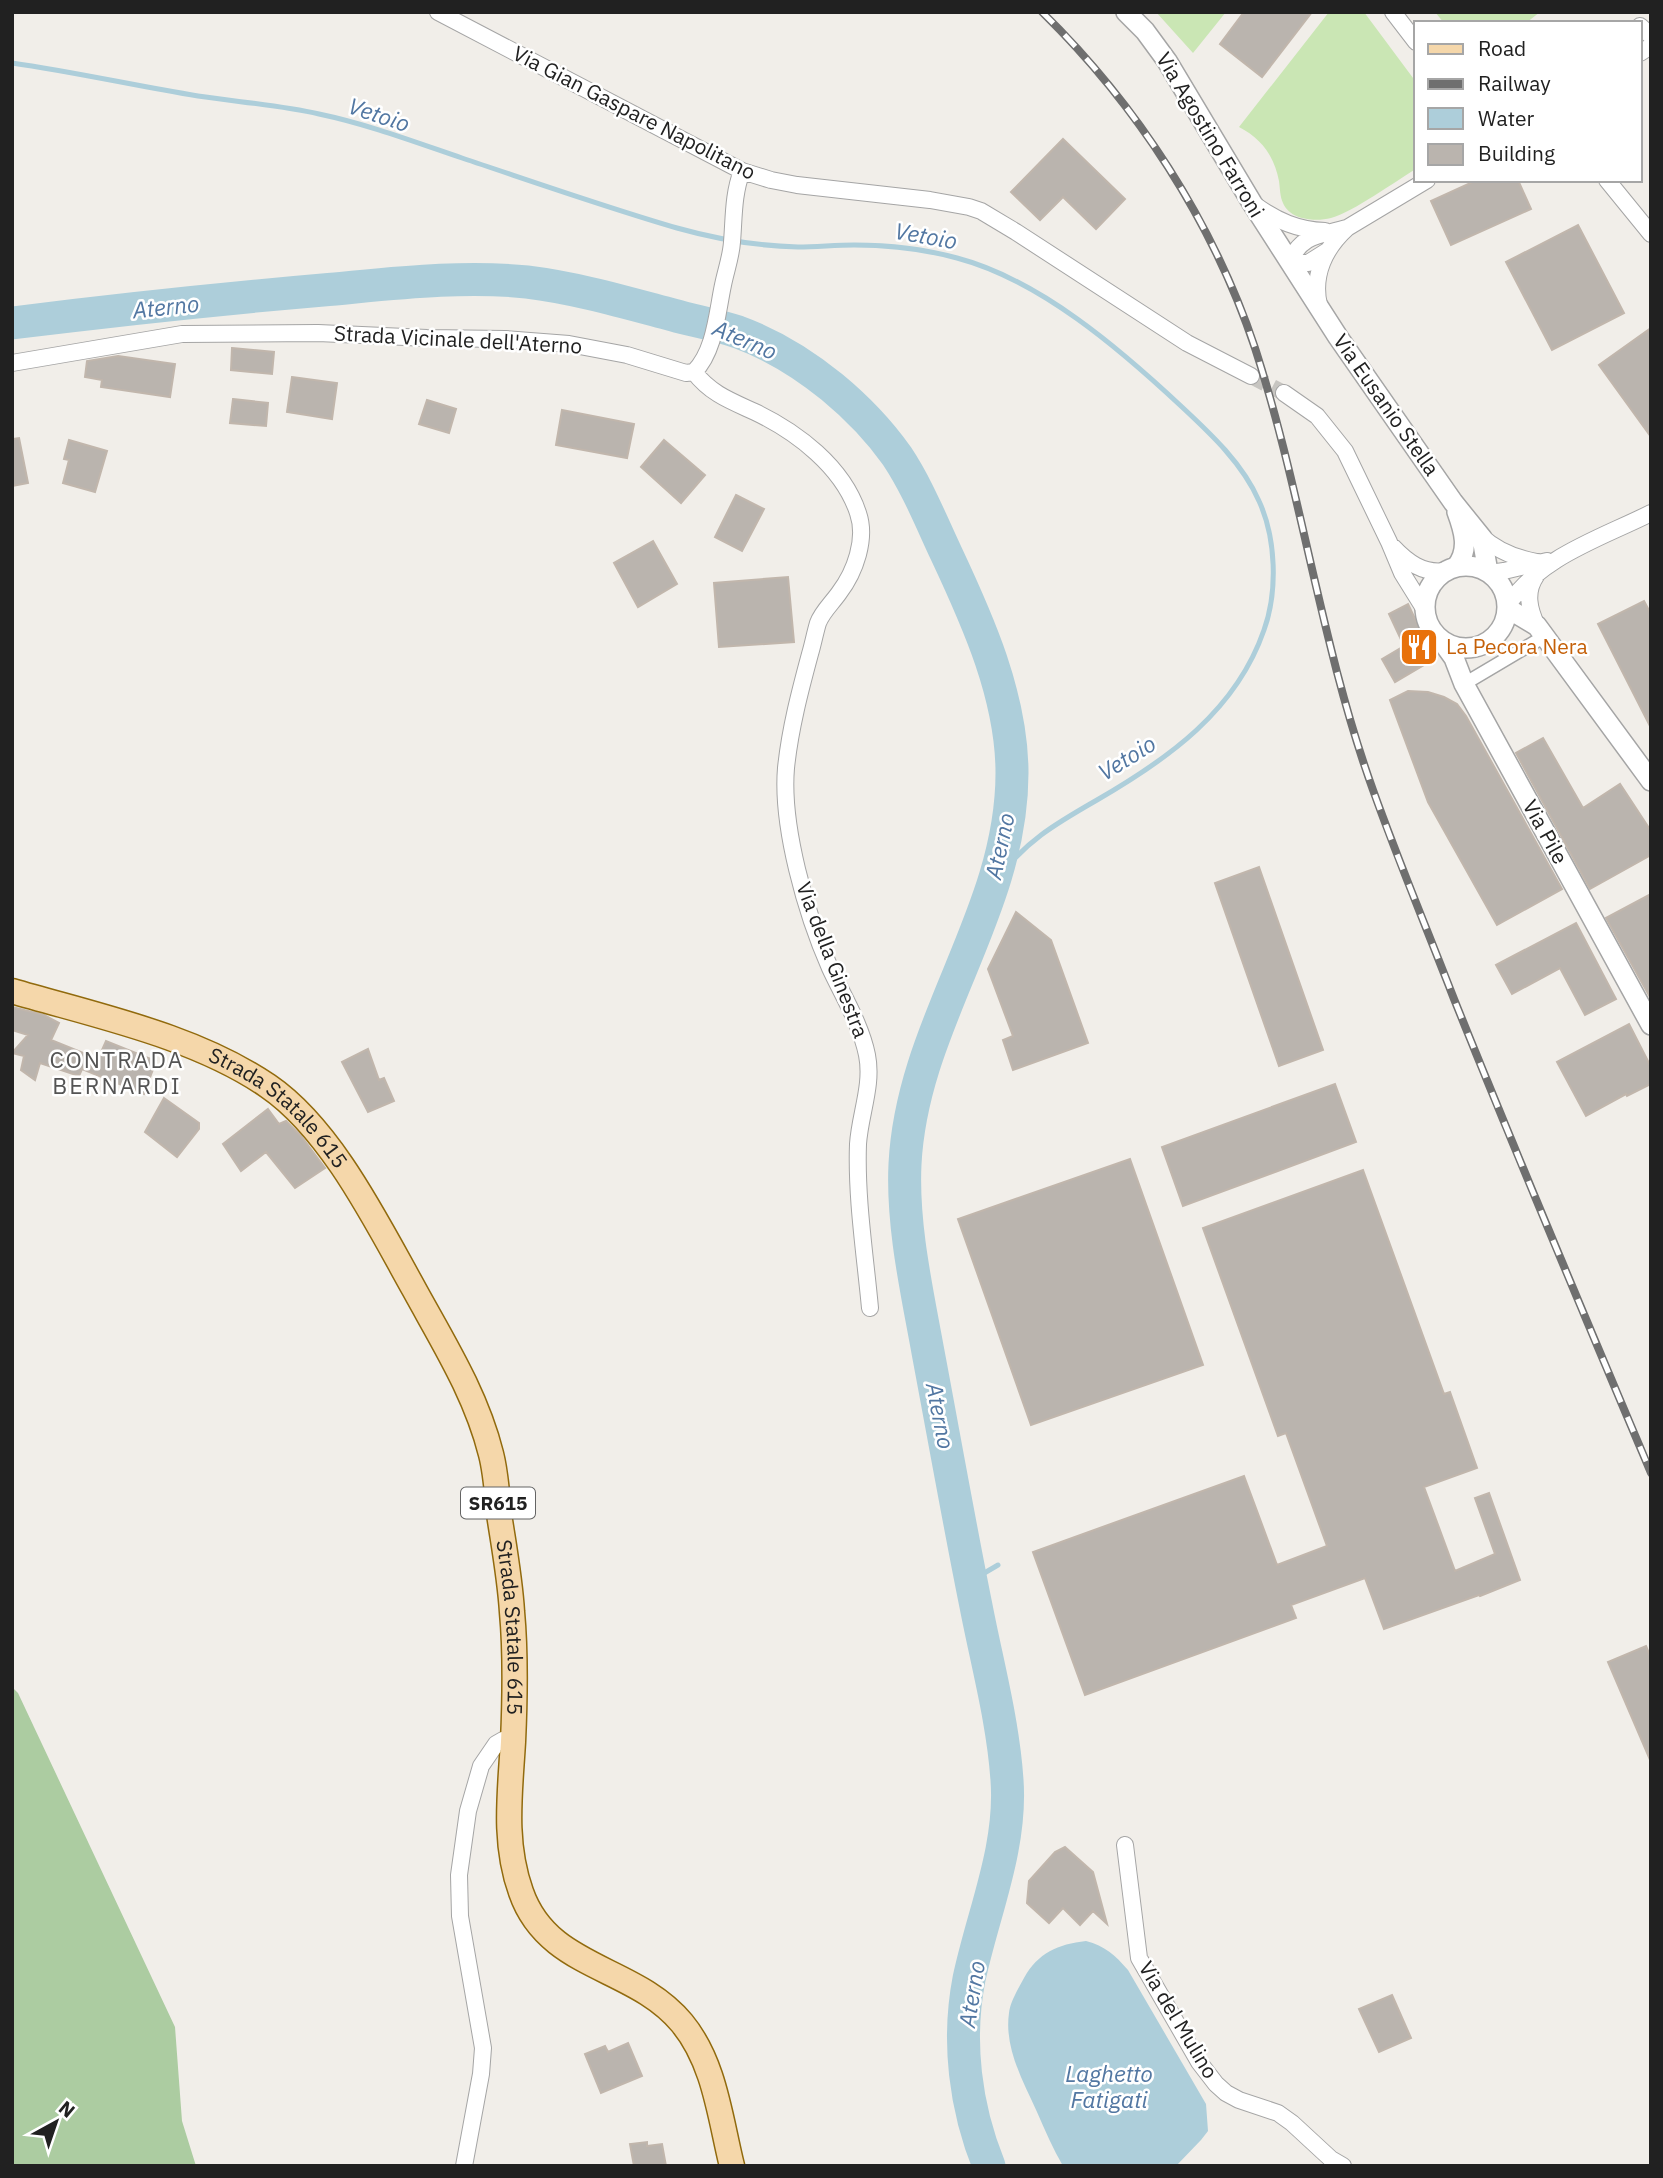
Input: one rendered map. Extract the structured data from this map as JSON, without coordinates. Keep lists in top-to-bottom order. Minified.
{"streets":{"main road":["Strada Statale 615","SR615"],"street":["Via Gian Gaspare Napolitano","Via Agostino Farroni","Strada Vicinale dell'Aterno","Via Eusanio Stella","Via Pile","Via della Ginestra","Via del Mulino"]},"crossings":[["Via Agostino Farroni","Via Eusanio Stella"],["Strada Vicinale dell'Aterno","Via della Ginestra"],["Via Eusanio Stella","Via Pile"]],"districts":["CONTRADA BERNARDI"],"water":["Vetoio","Aterno","Laghetto Fatigati"],"places":{"restaurant":["La Pecora Nera"]},"legend":["Road","Railway","Water","Building"],"north":"top right"}
